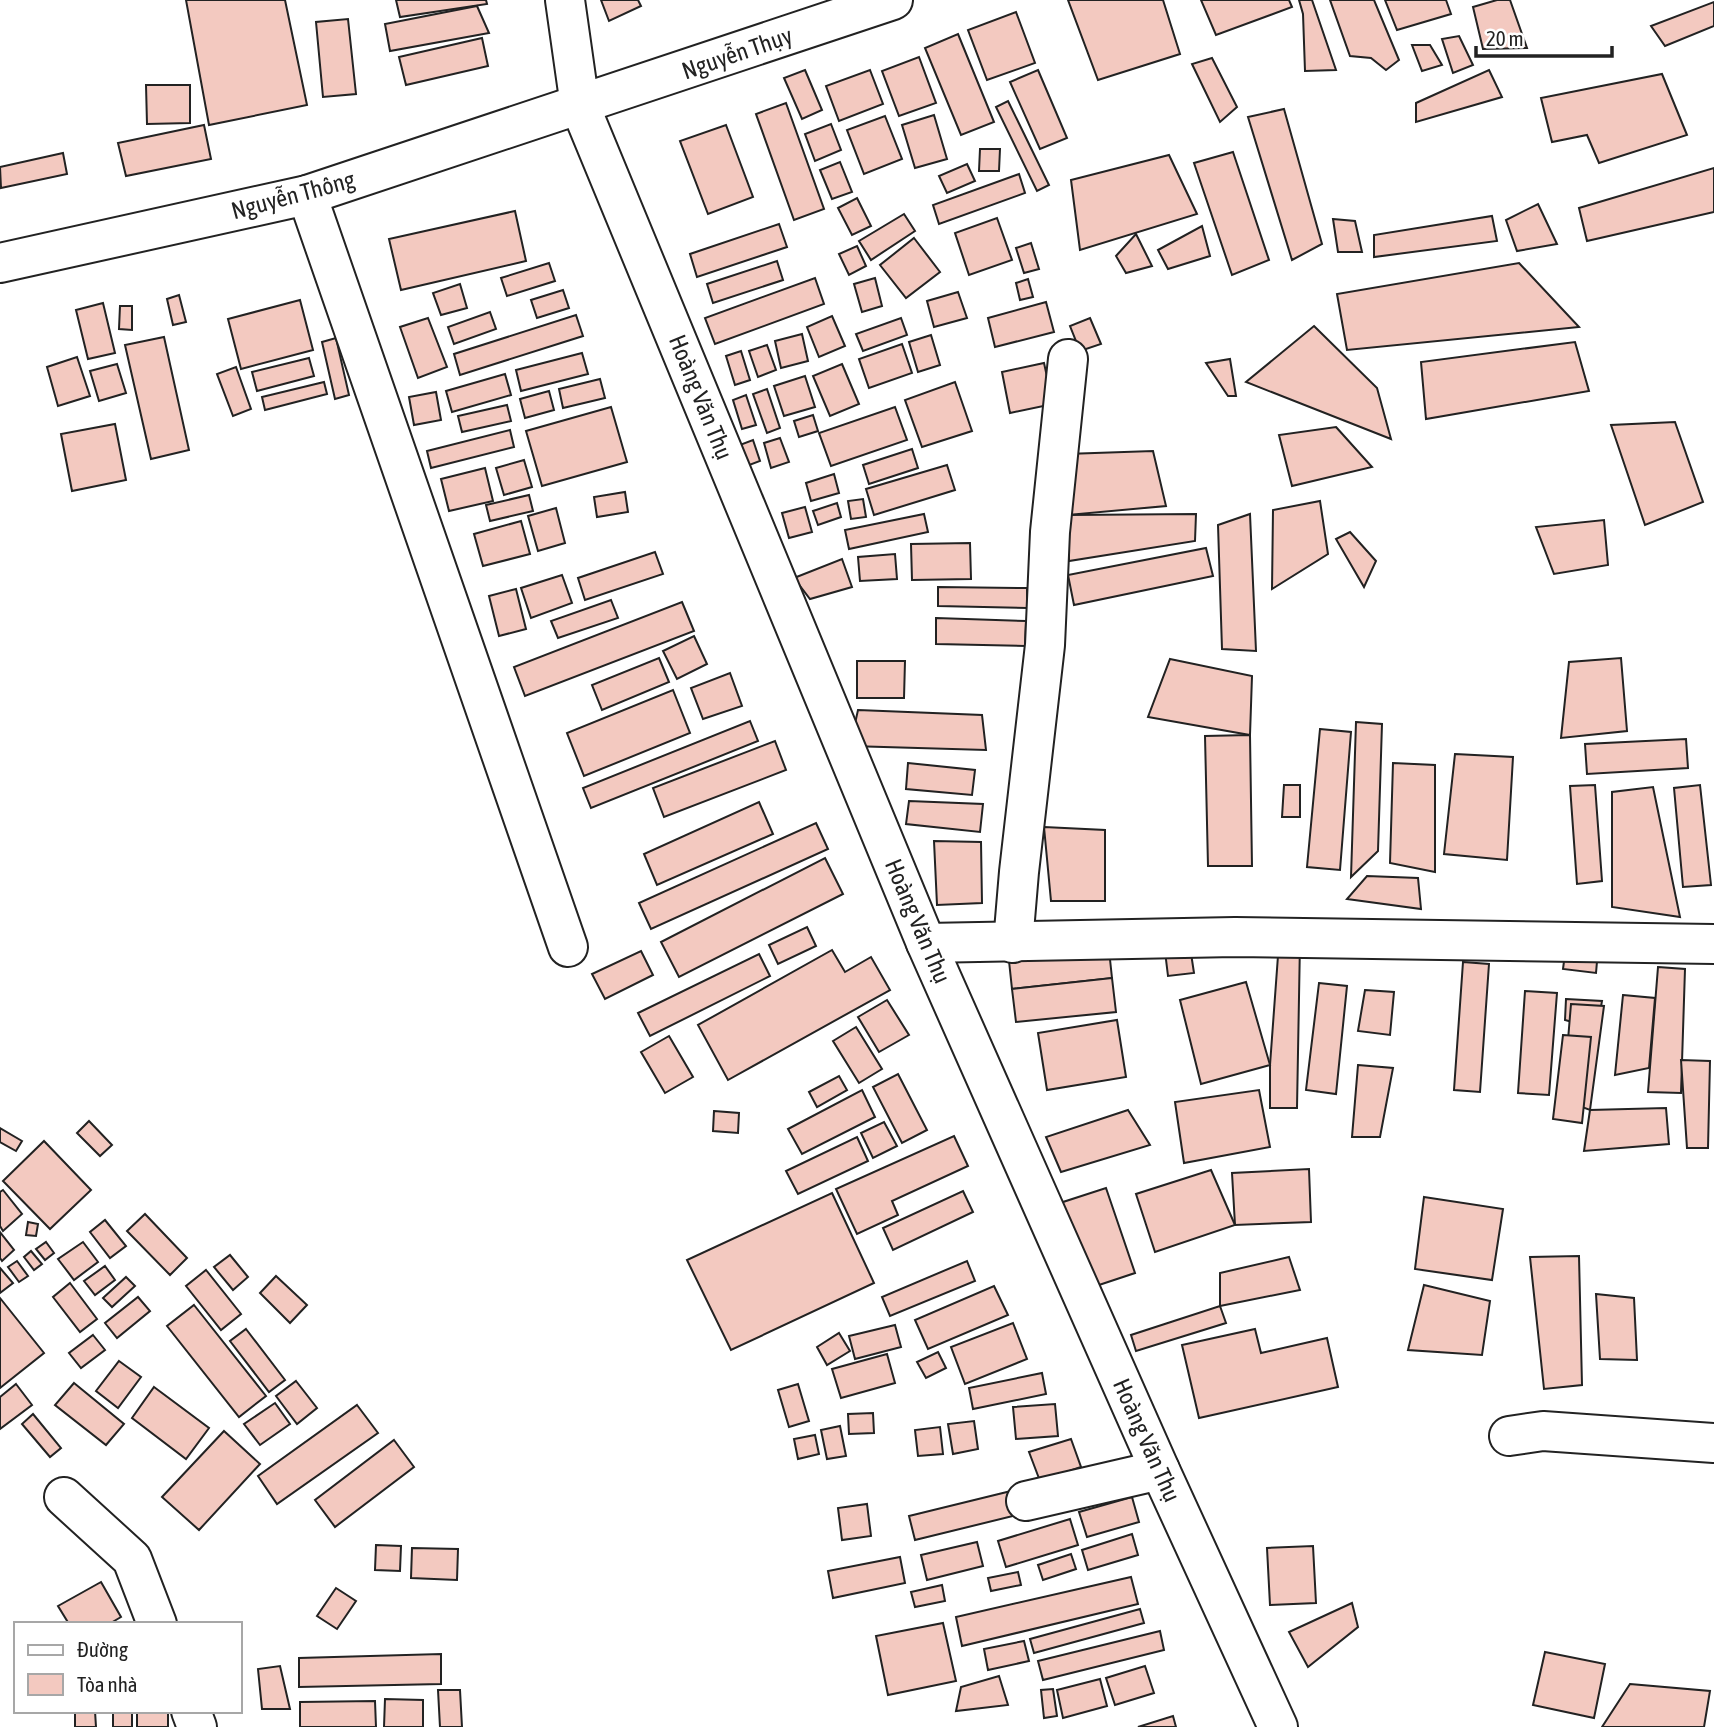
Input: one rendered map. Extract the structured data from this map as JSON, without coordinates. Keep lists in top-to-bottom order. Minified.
{"streets":{"street":["Nguyễn Thụy","Nguyễn Thông","Hoàng Văn Thụ"]},"crossings":[["Nguyễn Thụy","Nguyễn Thông"],["Nguyễn Thụy","Hoàng Văn Thụ"],["Nguyễn Thông","Hoàng Văn Thụ"]],"legend":["Đường","Tòa nhà"],"scale_bar":"20 m"}
